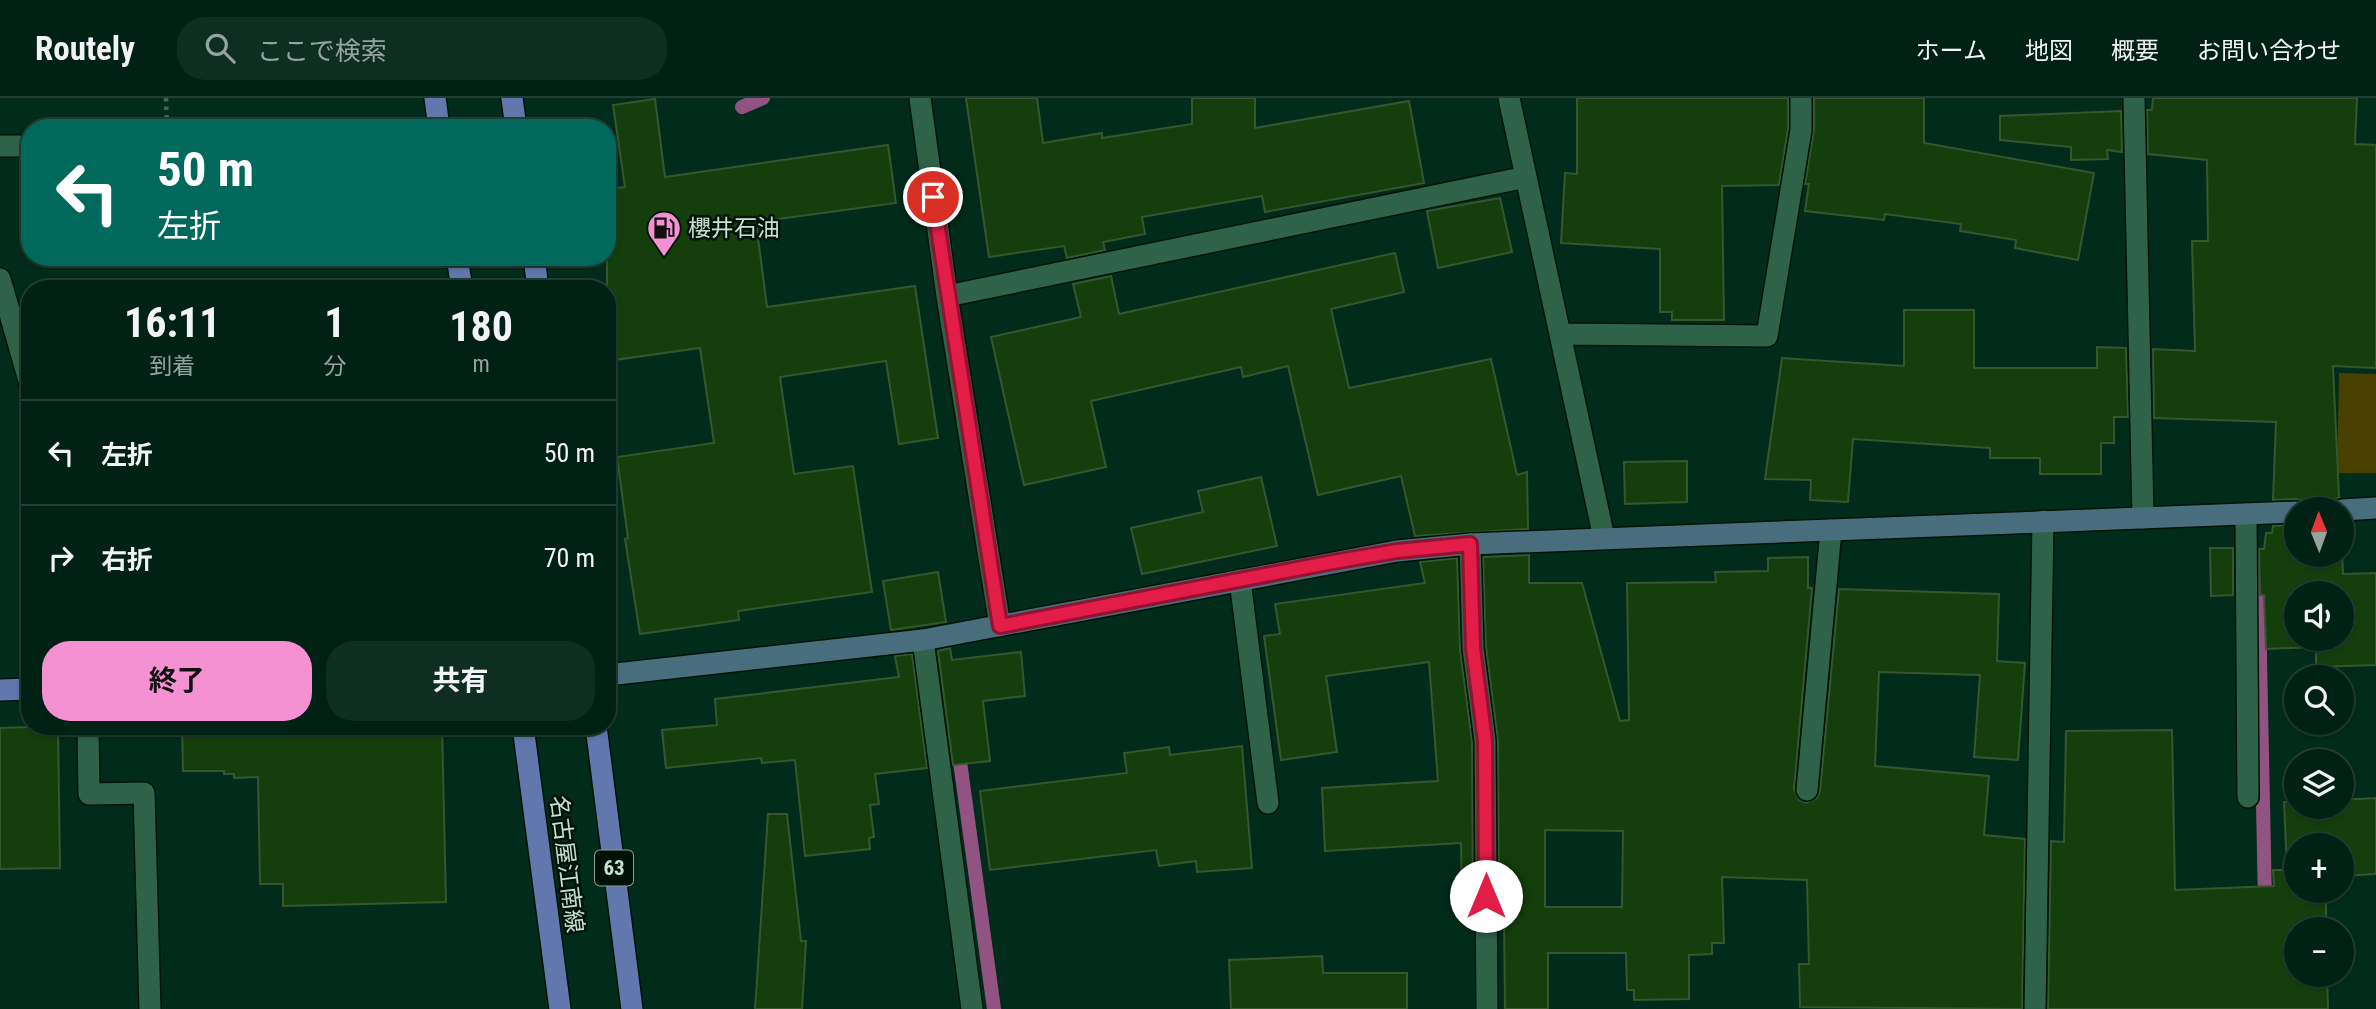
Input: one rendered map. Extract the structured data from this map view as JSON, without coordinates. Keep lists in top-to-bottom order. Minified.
{"streets":{"main road":["名古屋江南線","63"]},"places":{"fuel station":["櫻井石油"]},"north":"top","page":{"header":"Routely","search":"ここで検索","nav":["ホーム","地図","概要","お問い合わせ"],"turn":["50 m","左折"],"eta":["16:11","到着","1","分","180","m"],"list":[{"name":"左折","value":"50 m"},{"name":"右折","value":"70 m"}],"map_buttons":["+","−"],"buttons":["終了","共有"]}}
